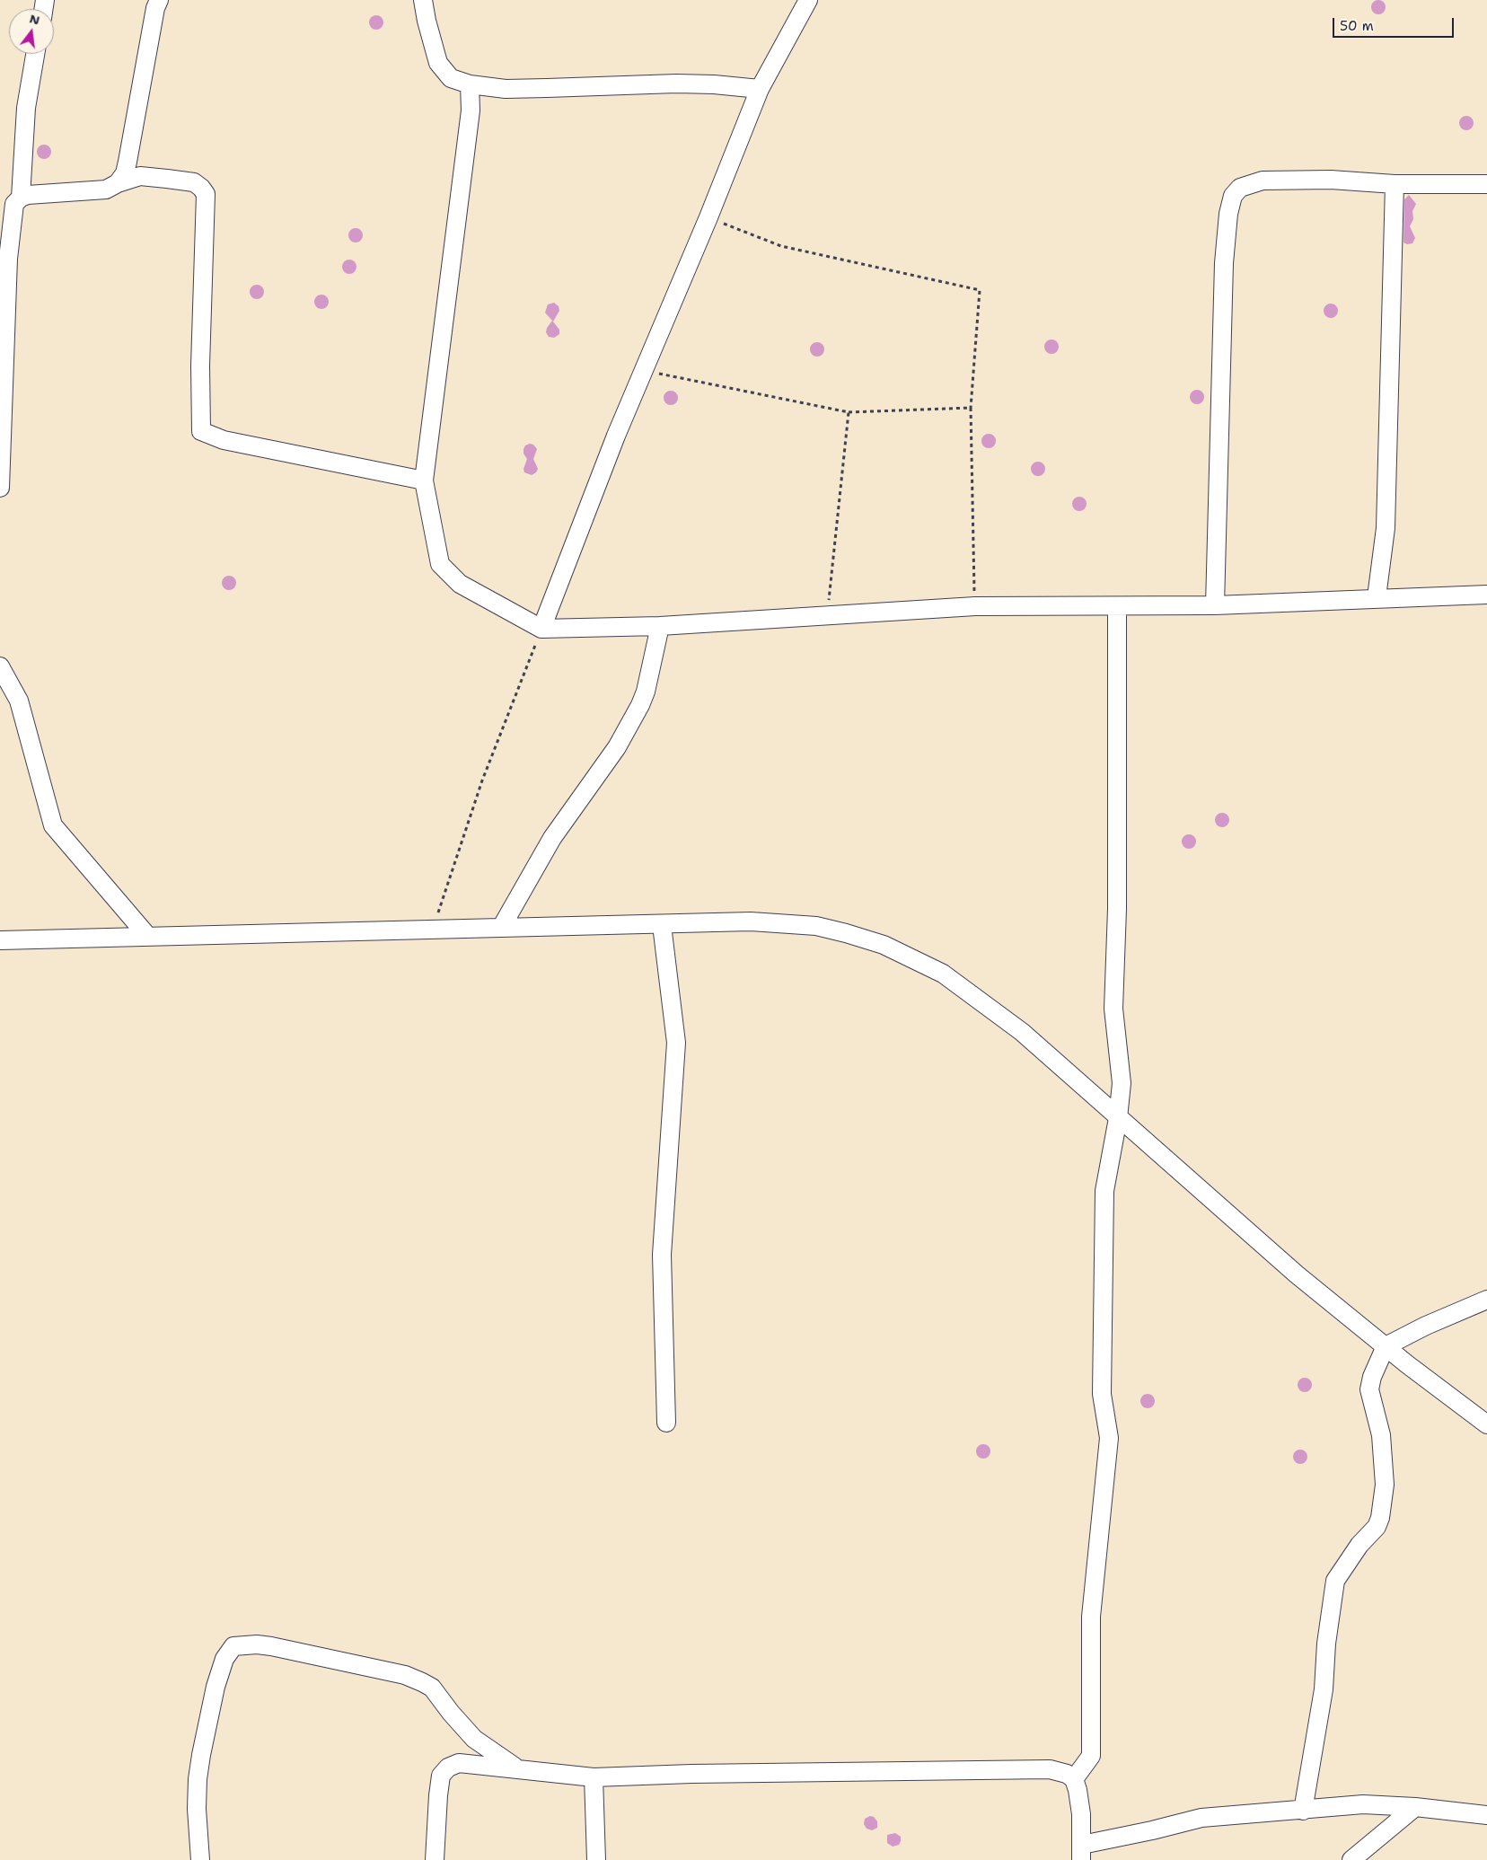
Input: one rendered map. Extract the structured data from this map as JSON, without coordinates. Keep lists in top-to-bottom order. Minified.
{"scale_bar":"50 m","north":"top"}
